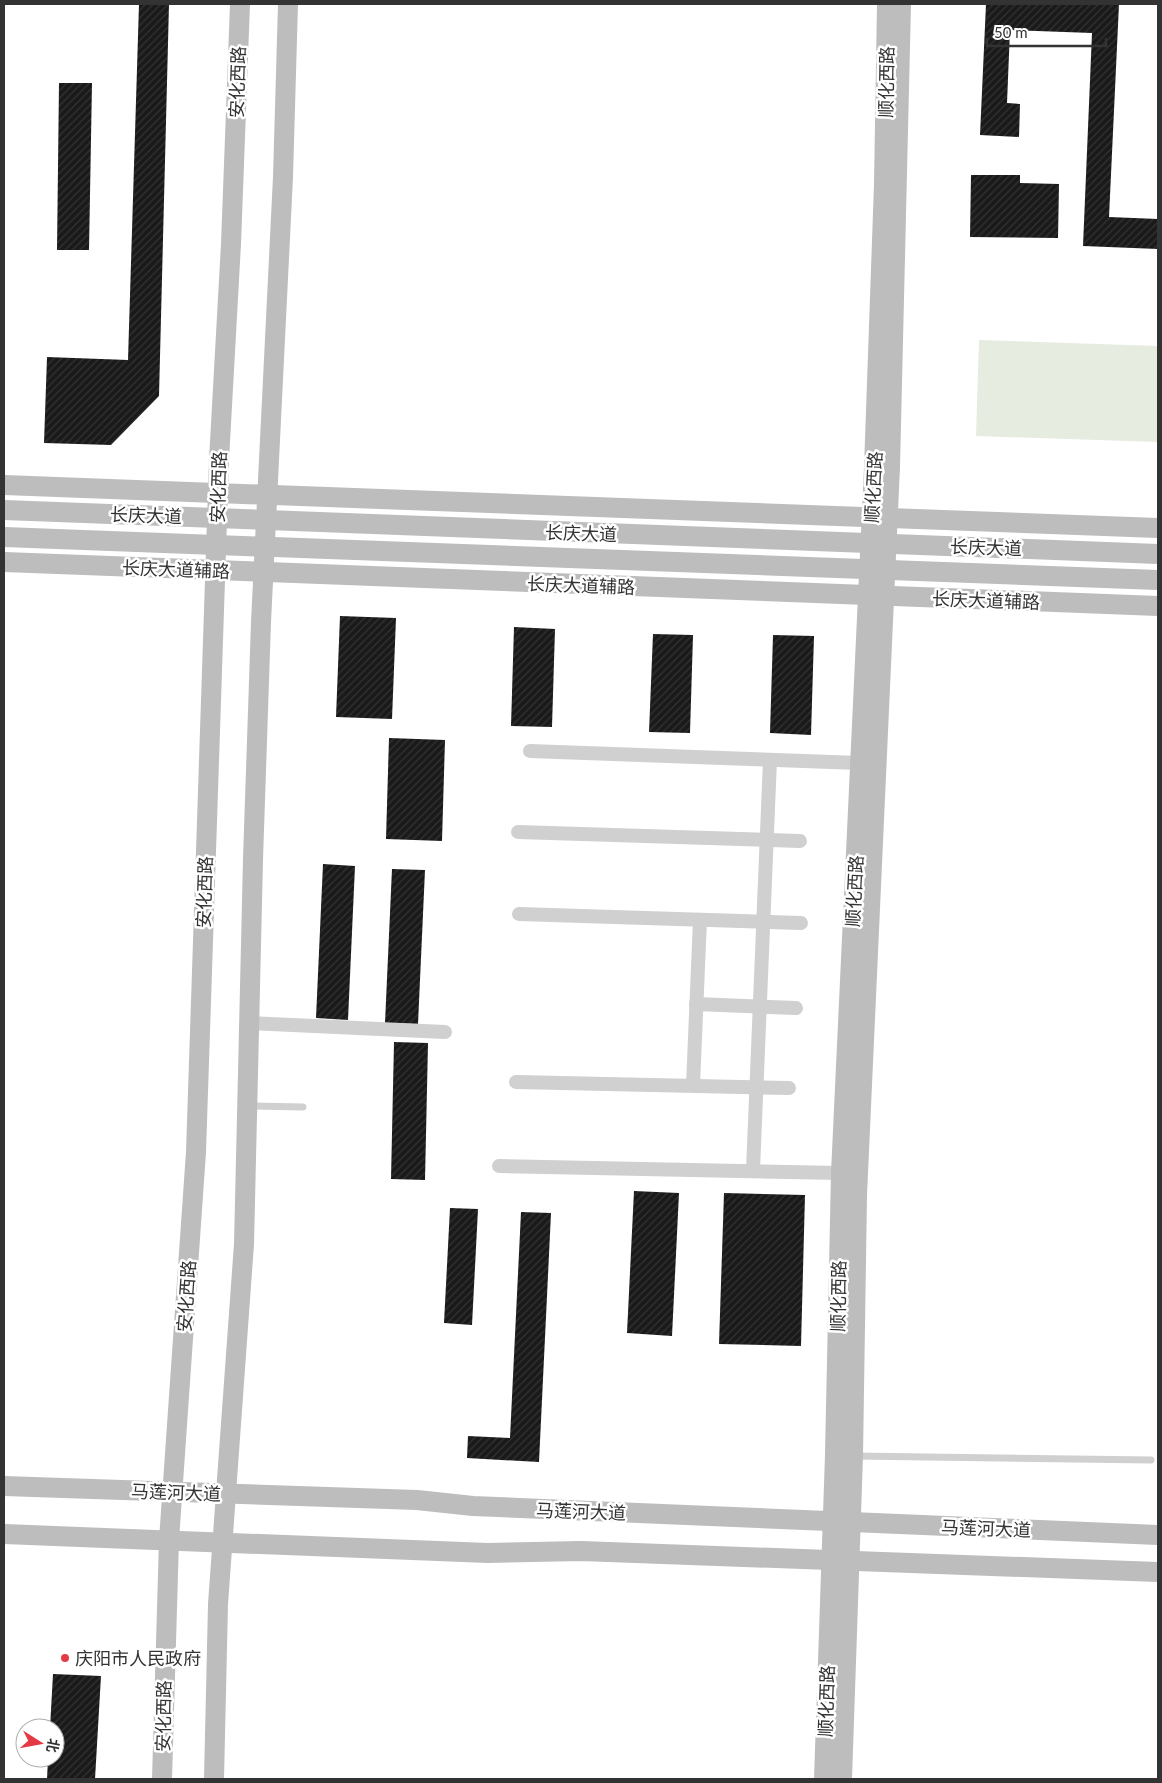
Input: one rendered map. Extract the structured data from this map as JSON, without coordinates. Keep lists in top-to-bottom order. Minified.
{"streets":{"main road":["安化西路","顺化西路","长庆大道","长庆大道辅路","马莲河大道"]},"crossings":[["安化西路","长庆大道"],["安化西路","长庆大道辅路"],["安化西路","马莲河大道"],["顺化西路","长庆大道"],["顺化西路","长庆大道辅路"],["顺化西路","马莲河大道"]],"places":["庆阳市人民政府"],"scale_bar":"50 m","north":"right"}
